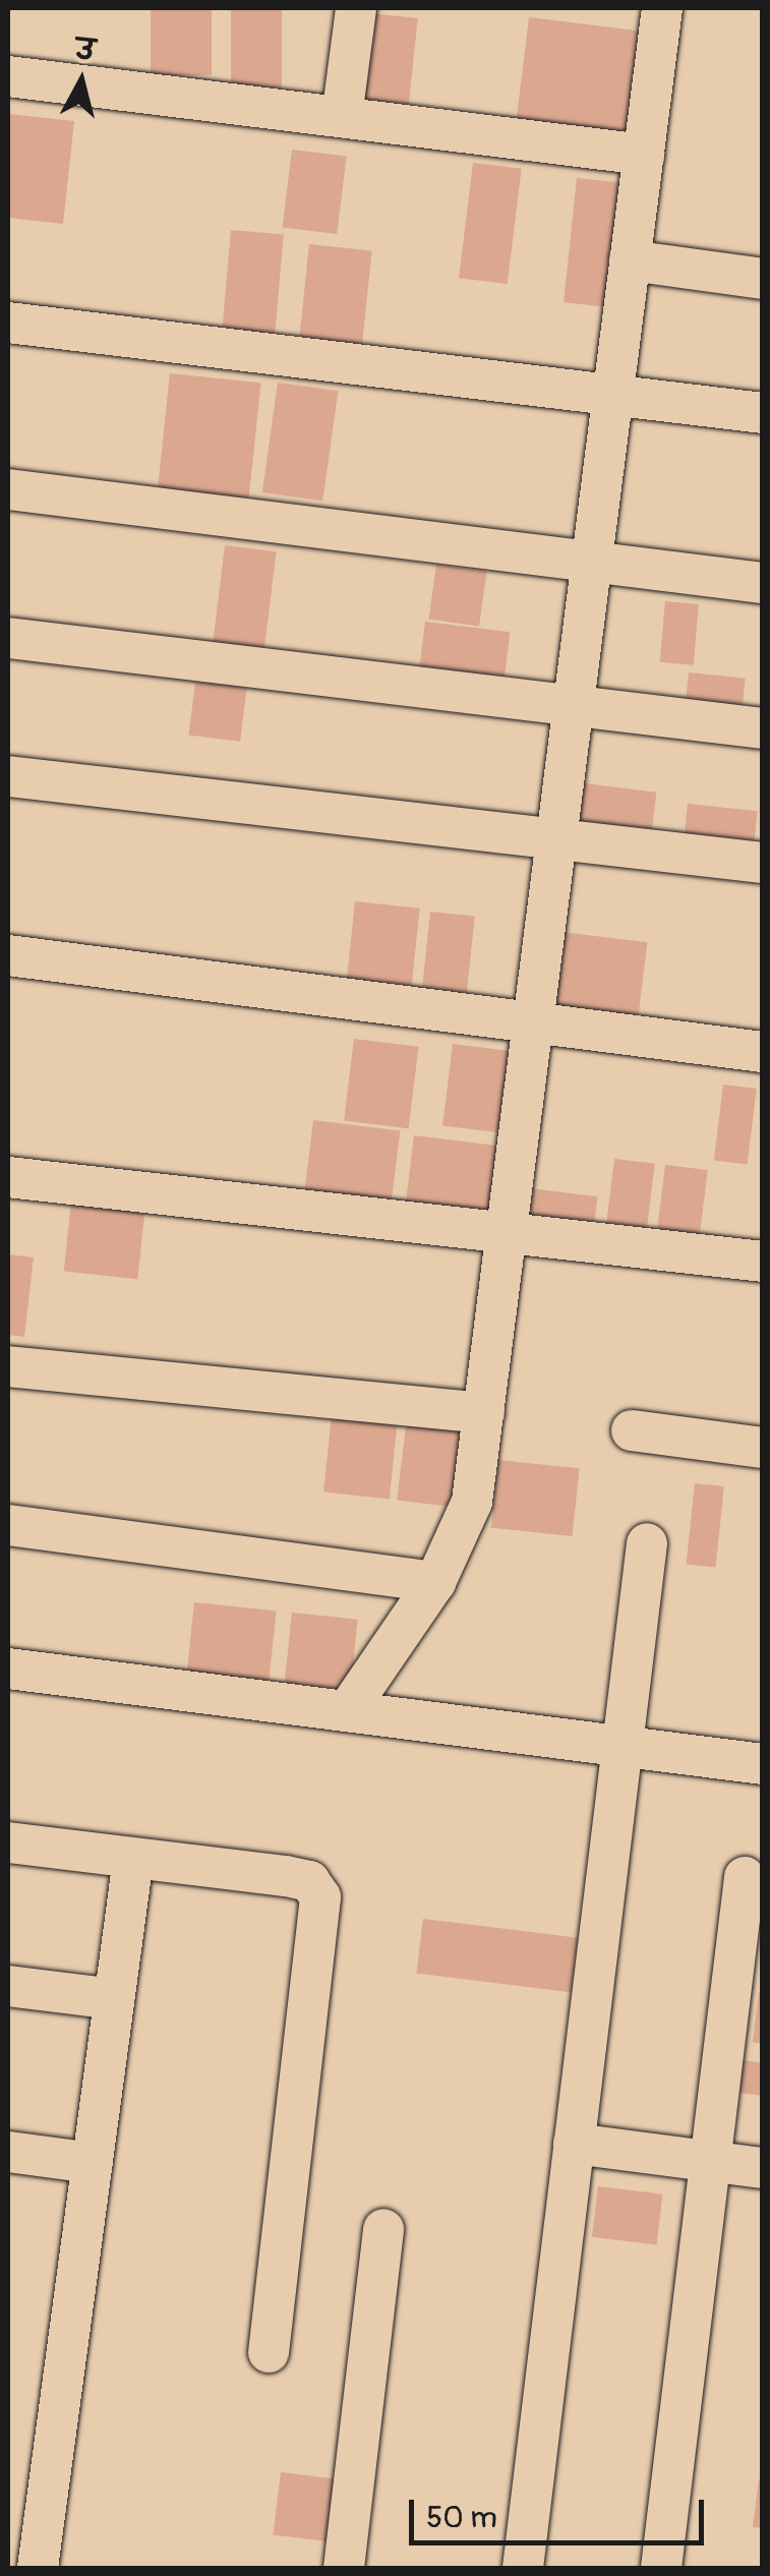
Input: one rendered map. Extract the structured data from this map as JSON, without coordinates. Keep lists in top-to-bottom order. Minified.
{"scale_bar":"50 m","north":"top"}
